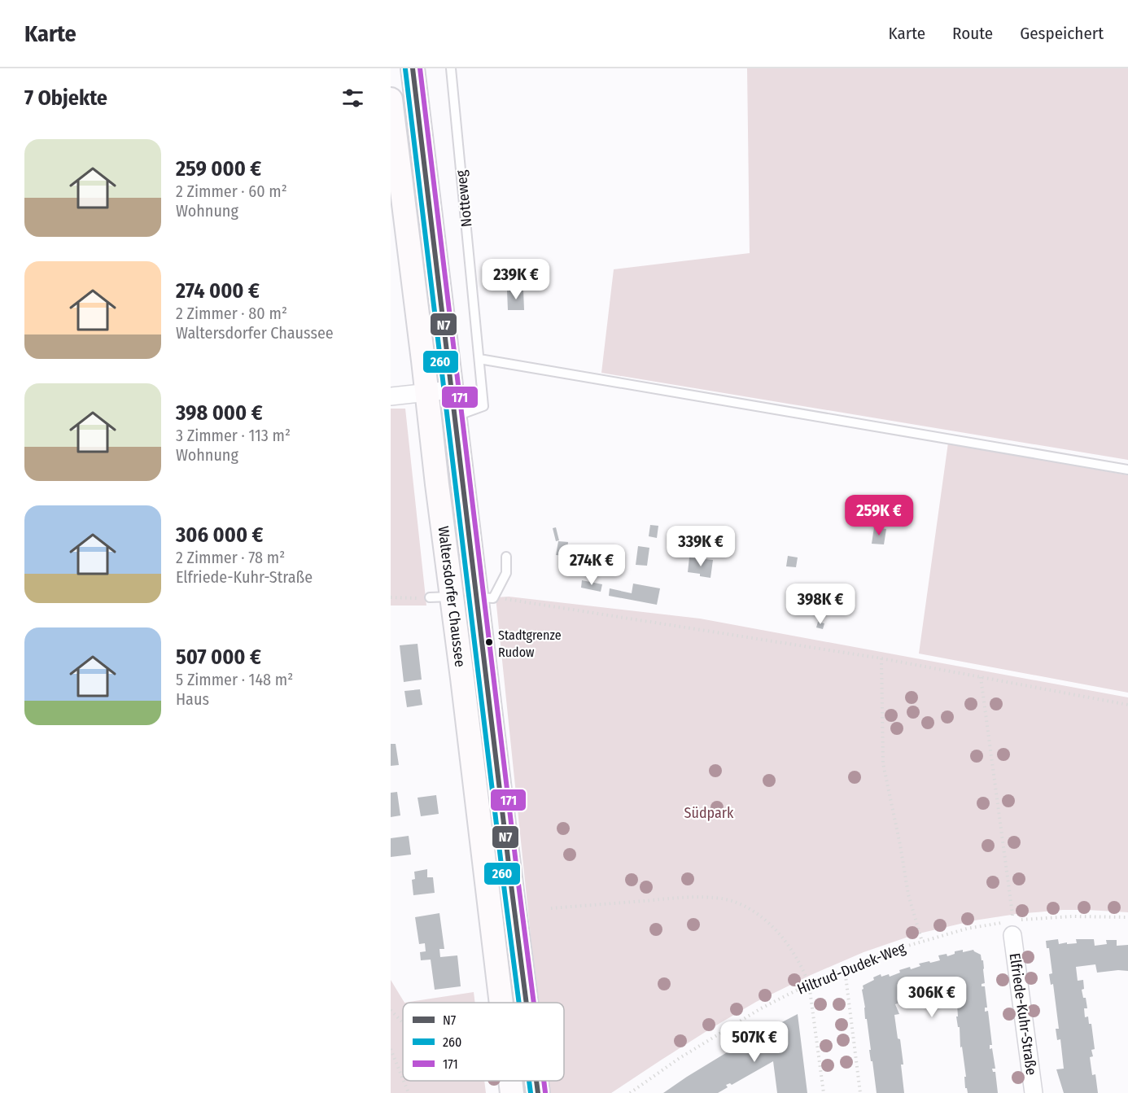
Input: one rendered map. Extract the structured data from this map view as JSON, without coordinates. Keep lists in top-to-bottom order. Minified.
{"streets":{"main road":["Waltersdorfer Chaussee"],"street":["Elfriede-Kuhr-Straße"],"lane":["Notteweg"],"path":["Hiltrud-Dudek-Weg"]},"crossings":[["Notteweg","Waltersdorfer Chaussee"],["Hiltrud-Dudek-Weg","Elfriede-Kuhr-Straße"]],"parks":["Südpark"],"places":["Stadtgrenze Rudow"],"lines":["transit line N7","transit line 171","transit line 260"],"legend":["N7","260","171"],"page":{"header":"Karte","nav":["Karte","Route","Gespeichert"],"heading":"7 Objekte","list":[{"name":"259 000 €","note":"2 Zimmer · 60 m² · Wohnung"},{"name":"274 000 €","note":"2 Zimmer · 80 m² · Waltersdorfer Chaussee"},{"name":"398 000 €","note":"3 Zimmer · 113 m² · Wohnung"},{"name":"306 000 €","note":"2 Zimmer · 78 m² · Elfriede-Kuhr-Straße"},{"name":"507 000 €","note":"5 Zimmer · 148 m² · Haus"}],"price":["239K €","259K €","339K €","274K €","398K €","306K €","507K €"]}}
